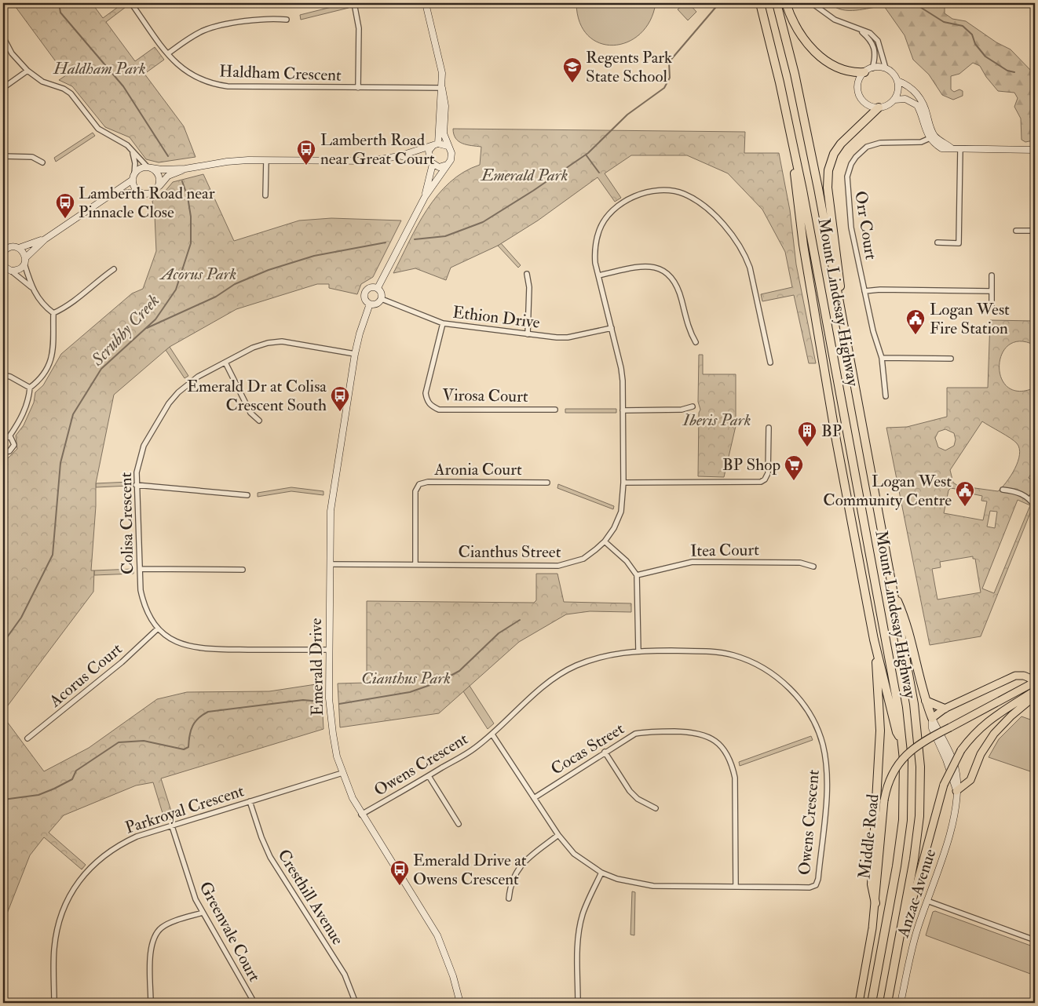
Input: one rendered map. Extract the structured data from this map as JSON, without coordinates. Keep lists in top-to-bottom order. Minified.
{"streets":{"highway":["Mount Lindesay Highway"],"main road":["Middle Road"],"street":["Haldham Crescent","Orr Court","Ethion Drive","Virosa Court","Aronia Court","Colisa Crescent","Itea Court","Cianthus Street","Emerald Drive","Acorus Court","Cocas Street","Owens Crescent","Parkroyal Crescent","Anzac Avenue","Cresthill Avenue","Greenvale Court"]},"crossings":[["Ethion Drive","Virosa Court"],["Ethion Drive","Cianthus Street"],["Ethion Drive","Emerald Drive"],["Aronia Court","Cianthus Street"],["Colisa Crescent","Emerald Drive"],["Colisa Crescent","Acorus Court"],["Cianthus Street","Emerald Drive"],["Emerald Drive","Owens Crescent"],["Emerald Drive","Parkroyal Crescent"],["Cocas Street","Owens Crescent"],["Parkroyal Crescent","Cresthill Avenue"],["Parkroyal Crescent","Greenvale Court"]],"water":["Scrubby Creek"],"parks":["Haldham Park","Emerald Park","Acorus Park","Iberis Park","Cianthus Park"],"places":{"school or university":["Regents Park State School"],"bus stop":["Lamberth Road near Great Court","Lamberth Road near Pinnacle Close","Emerald Dr at Colisa Crescent South","Emerald Drive at Owens Crescent"],"public building":["Logan West Fire Station","Logan West Community Centre"],"building":["BP"],"supermarket":["BP Shop"]}}
